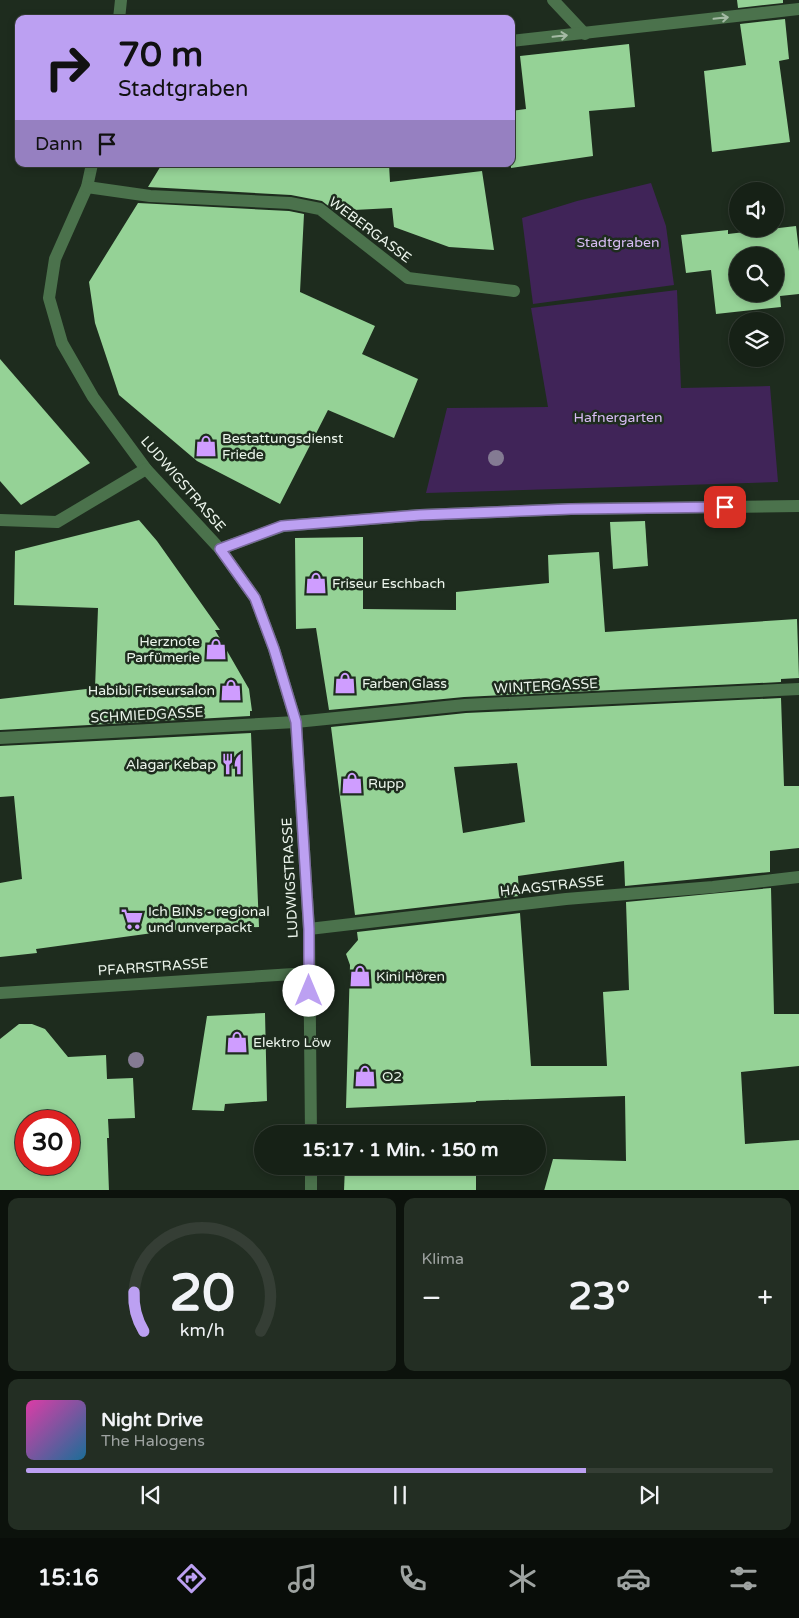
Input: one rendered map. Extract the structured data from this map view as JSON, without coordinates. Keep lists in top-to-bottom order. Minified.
{"streets":{"street":["WEBERGASSE","LUDWIGSTRASSE","WINTERGASSE","SCHMIEDGASSE","HAAGSTRASSE","PFARRSTRASSE"]},"crossings":[["WEBERGASSE","LUDWIGSTRASSE"],["LUDWIGSTRASSE","WINTERGASSE"],["LUDWIGSTRASSE","SCHMIEDGASSE"],["LUDWIGSTRASSE","HAAGSTRASSE"],["LUDWIGSTRASSE","PFARRSTRASSE"],["WINTERGASSE","SCHMIEDGASSE"]],"parks":["Stadtgraben","Hafnergarten"],"places":{"shop":["Bestattungsdienst Friede","Friseur Eschbach","Herznote Parfümerie","Farben Glass","Habibi Friseursalon","Rupp","Kini Hören","Elektro Löw","O2"],"restaurant":["Alagar Kebap"],"supermarket":["Ich BINs - regional und unverpackt"]},"page":{"turn":["70 m","Stadtgraben"],"then":"Dann","limit":"30","trip":"15:17 · 1 Min. · 150 m","tile":"Klima","heat":["−","23°","+"],"song":["Night Drive","The Halogens"],"tabs":"15:16","gauge":["20","km/h"]}}
